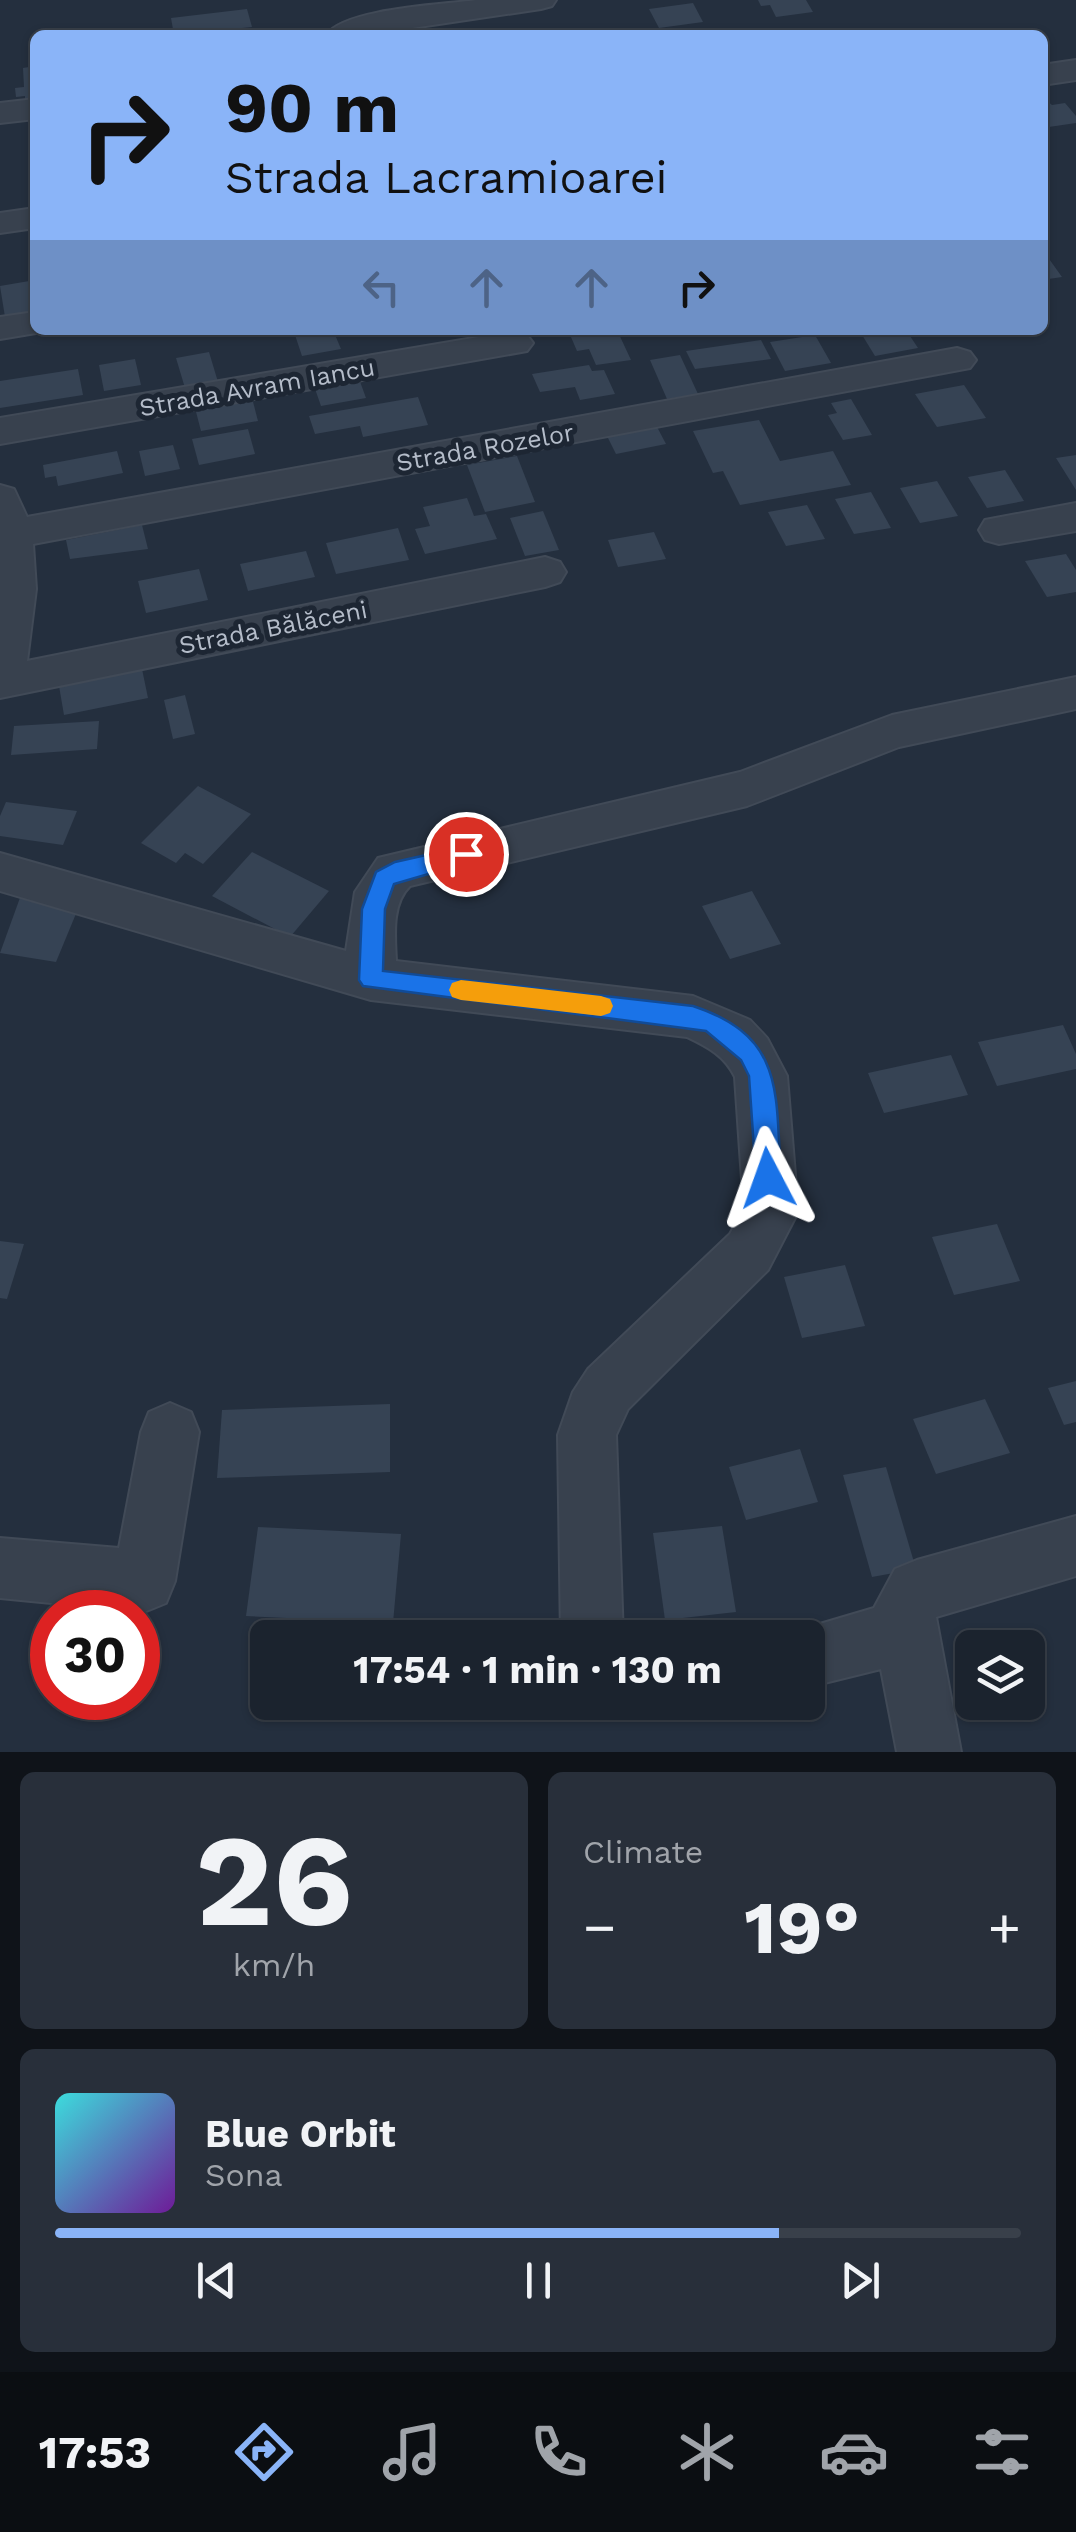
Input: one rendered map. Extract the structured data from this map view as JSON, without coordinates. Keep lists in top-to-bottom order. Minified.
{"streets":{"street":["Strada Avram Iancu","Strada Rozelor","Strada Bălăceni"]},"page":{"turn":["90 m","Strada Lacramioarei"],"limit":"30","trip":"17:54 · 1 min · 130 m","tile":[["26","km/h"],"Climate"],"heat":["−","19°","+"],"song":["Blue Orbit","Sona"],"tabs":"17:53"}}
